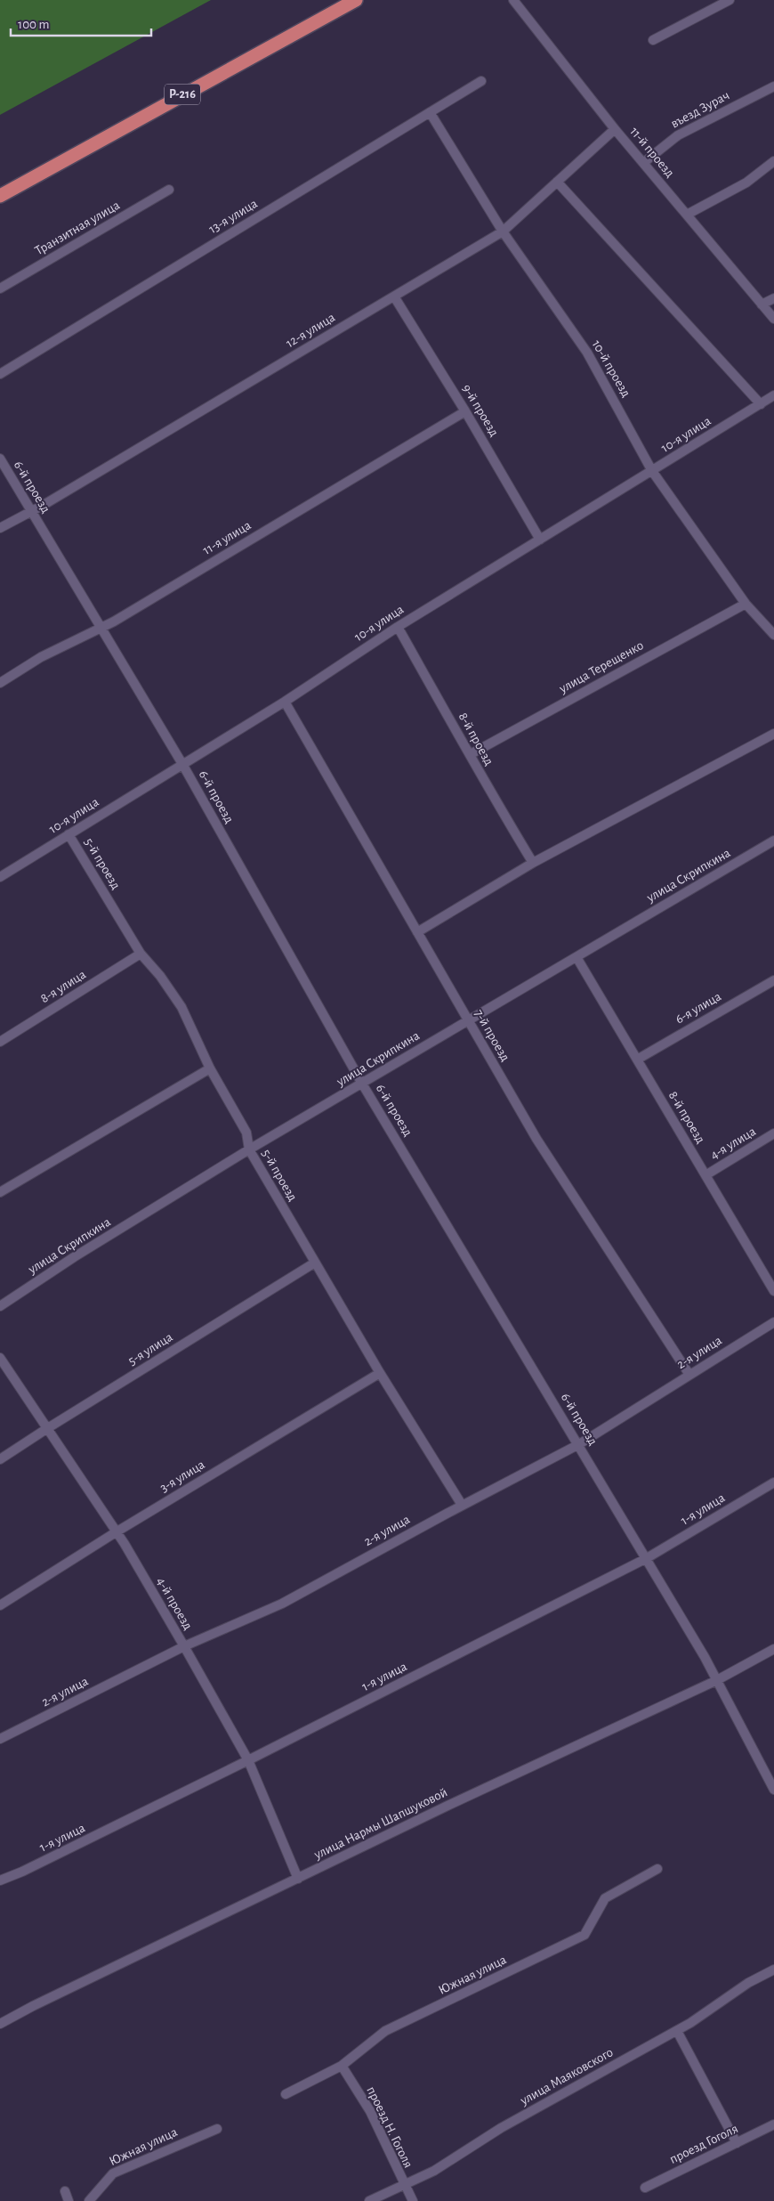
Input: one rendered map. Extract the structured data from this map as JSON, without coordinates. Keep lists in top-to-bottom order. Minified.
{"streets":{"highway":["Р-216"],"street":["въезд Зурач","11-й проезд","13-я улица","Транзитная улица","12-я улица","10-й проезд","9-й проезд","10-я улица","6-й проезд","11-я улица","улица Терещенко","8-й проезд","5-й проезд","улица Скрипкина","8-я улица","6-я улица","7-й проезд","4-я улица","5-я улица","2-я улица","3-я улица","1-я улица","4-й проезд","улица Нармы Шапшуковой","Южная улица","улица Маяковского","проезд Н. Гоголя","проезд Гоголя"]},"crossings":[["въезд Зурач","11-й проезд"],["11-й проезд","12-я улица"],["13-я улица","10-й проезд"],["12-я улица","10-й проезд"],["12-я улица","9-й проезд"],["12-я улица","6-й проезд"],["10-й проезд","10-я улица"],["10-й проезд","улица Терещенко"],["9-й проезд","10-я улица"],["9-й проезд","11-я улица"],["10-я улица","6-й проезд"],["10-я улица","8-й проезд"],["10-я улица","5-й проезд"],["10-я улица","7-й проезд"],["6-й проезд","11-я улица"],["6-й проезд","улица Скрипкина"],["6-й проезд","2-я улица"],["6-й проезд","1-я улица"],["6-й проезд","улица Нармы Шапшуковой"],["улица Терещенко","8-й проезд"],["8-й проезд","улица Скрипкина"],["8-й проезд","6-я улица"],["8-й проезд","4-я улица"],["5-й проезд","улица Скрипкина"],["5-й проезд","8-я улица"],["5-й проезд","5-я улица"],["5-й проезд","2-я улица"],["5-й проезд","3-я улица"],["улица Скрипкина","7-й проезд"],["7-й проезд","2-я улица"],["5-я улица","4-й проезд"],["2-я улица","4-й проезд"],["3-я улица","4-й проезд"],["1-я улица","4-й проезд"],["4-й проезд","улица Нармы Шапшуковой"],["Южная улица","проезд Н. Гоголя"],["улица Маяковского","проезд Н. Гоголя"]],"scale_bar":"100 m"}
